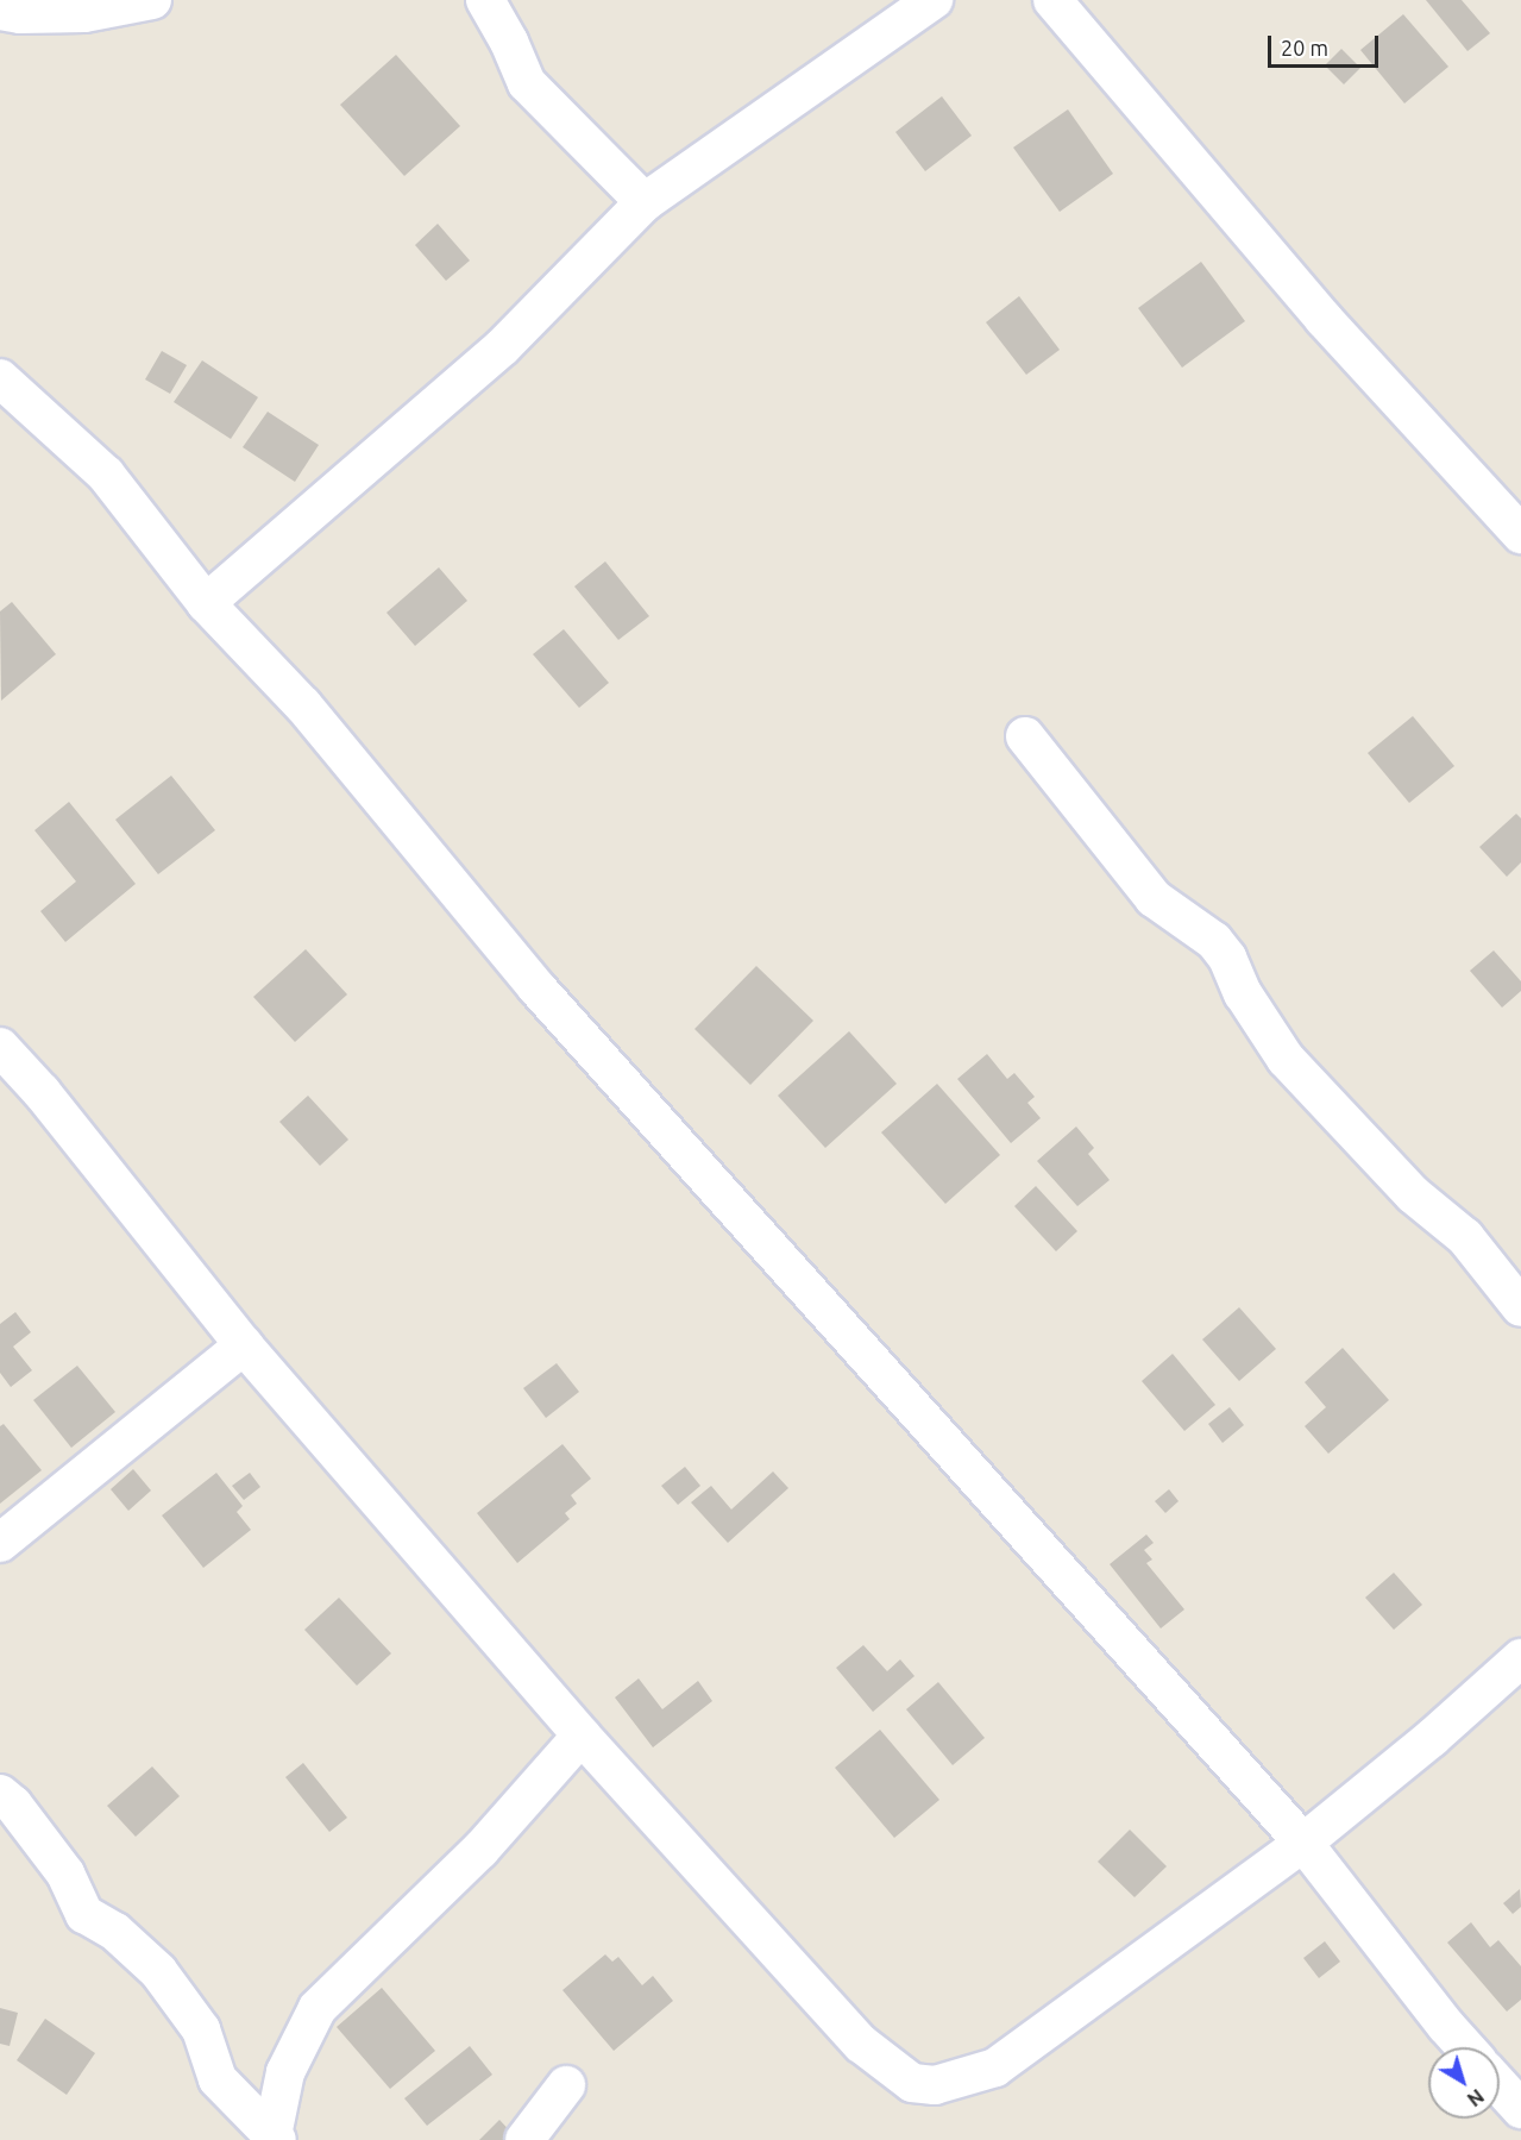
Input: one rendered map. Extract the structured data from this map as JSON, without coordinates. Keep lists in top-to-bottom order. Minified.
{"scale_bar":"20 m","north":"bottom right"}
